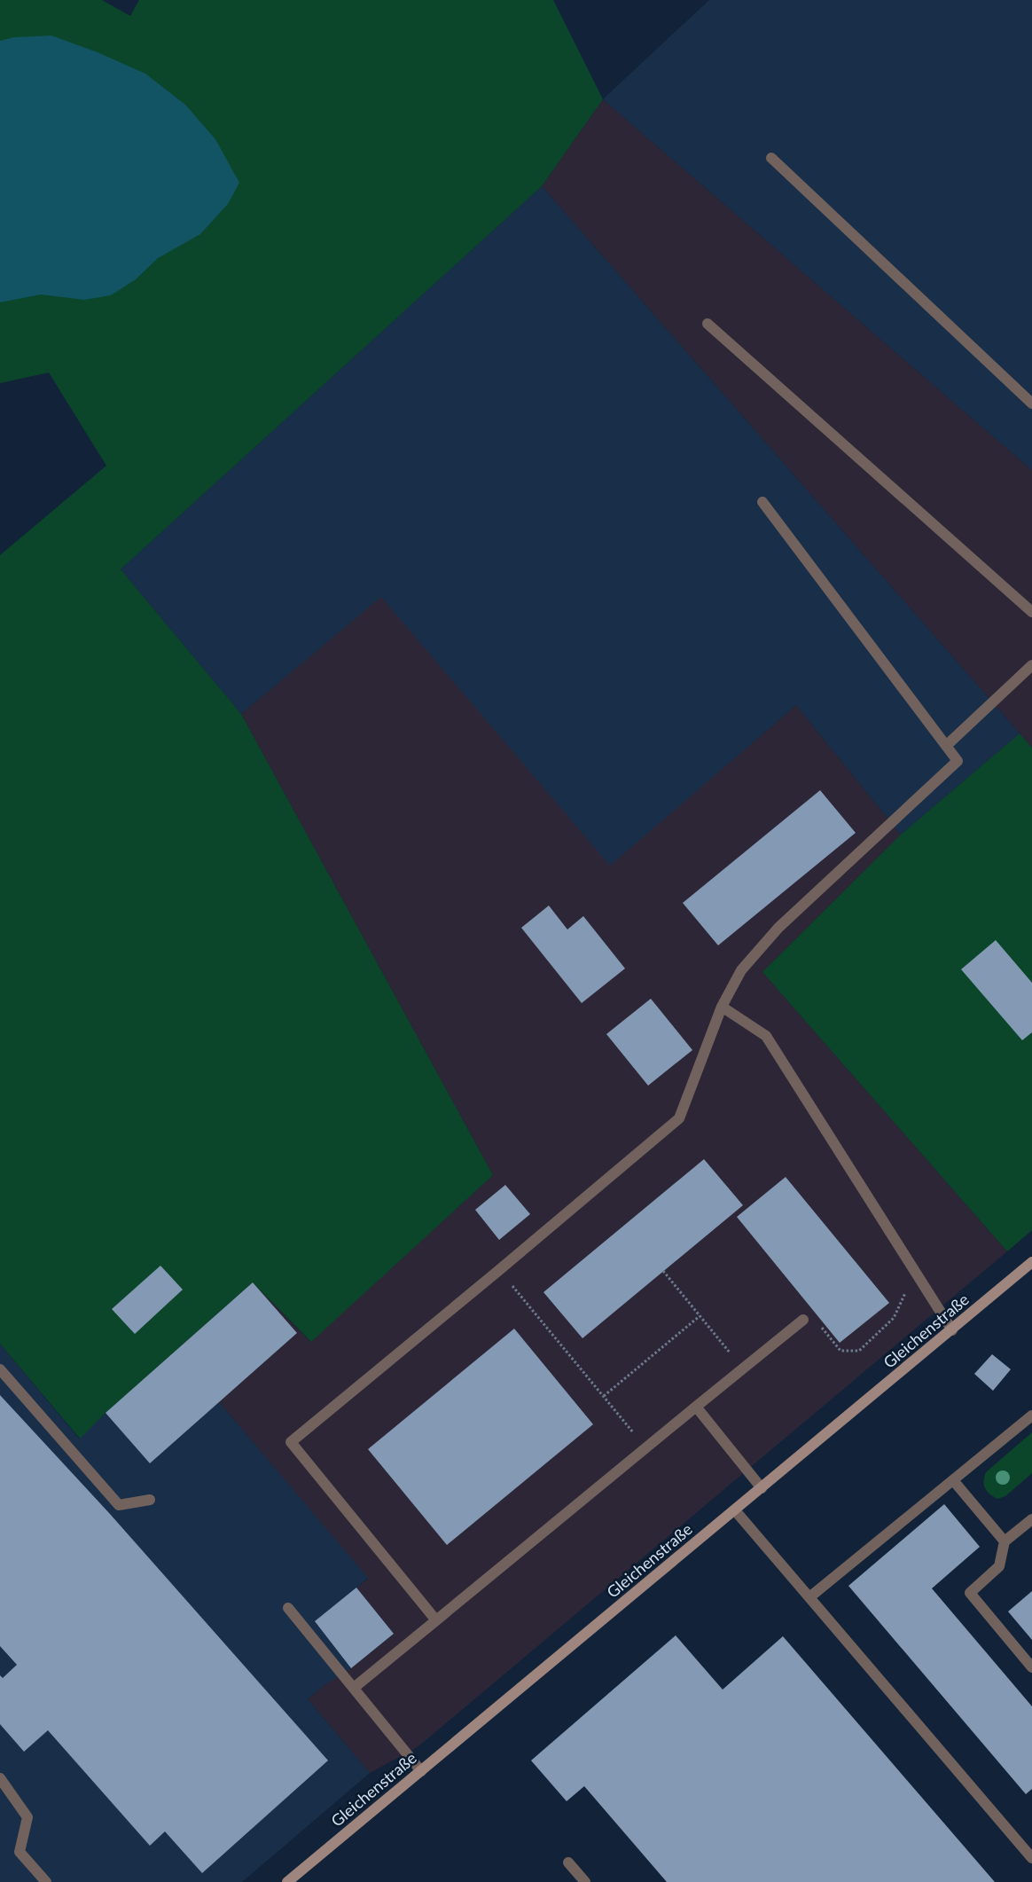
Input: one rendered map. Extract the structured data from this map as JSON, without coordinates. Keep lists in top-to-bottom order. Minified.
{"streets":{"street":["Gleichenstraße"]}}
